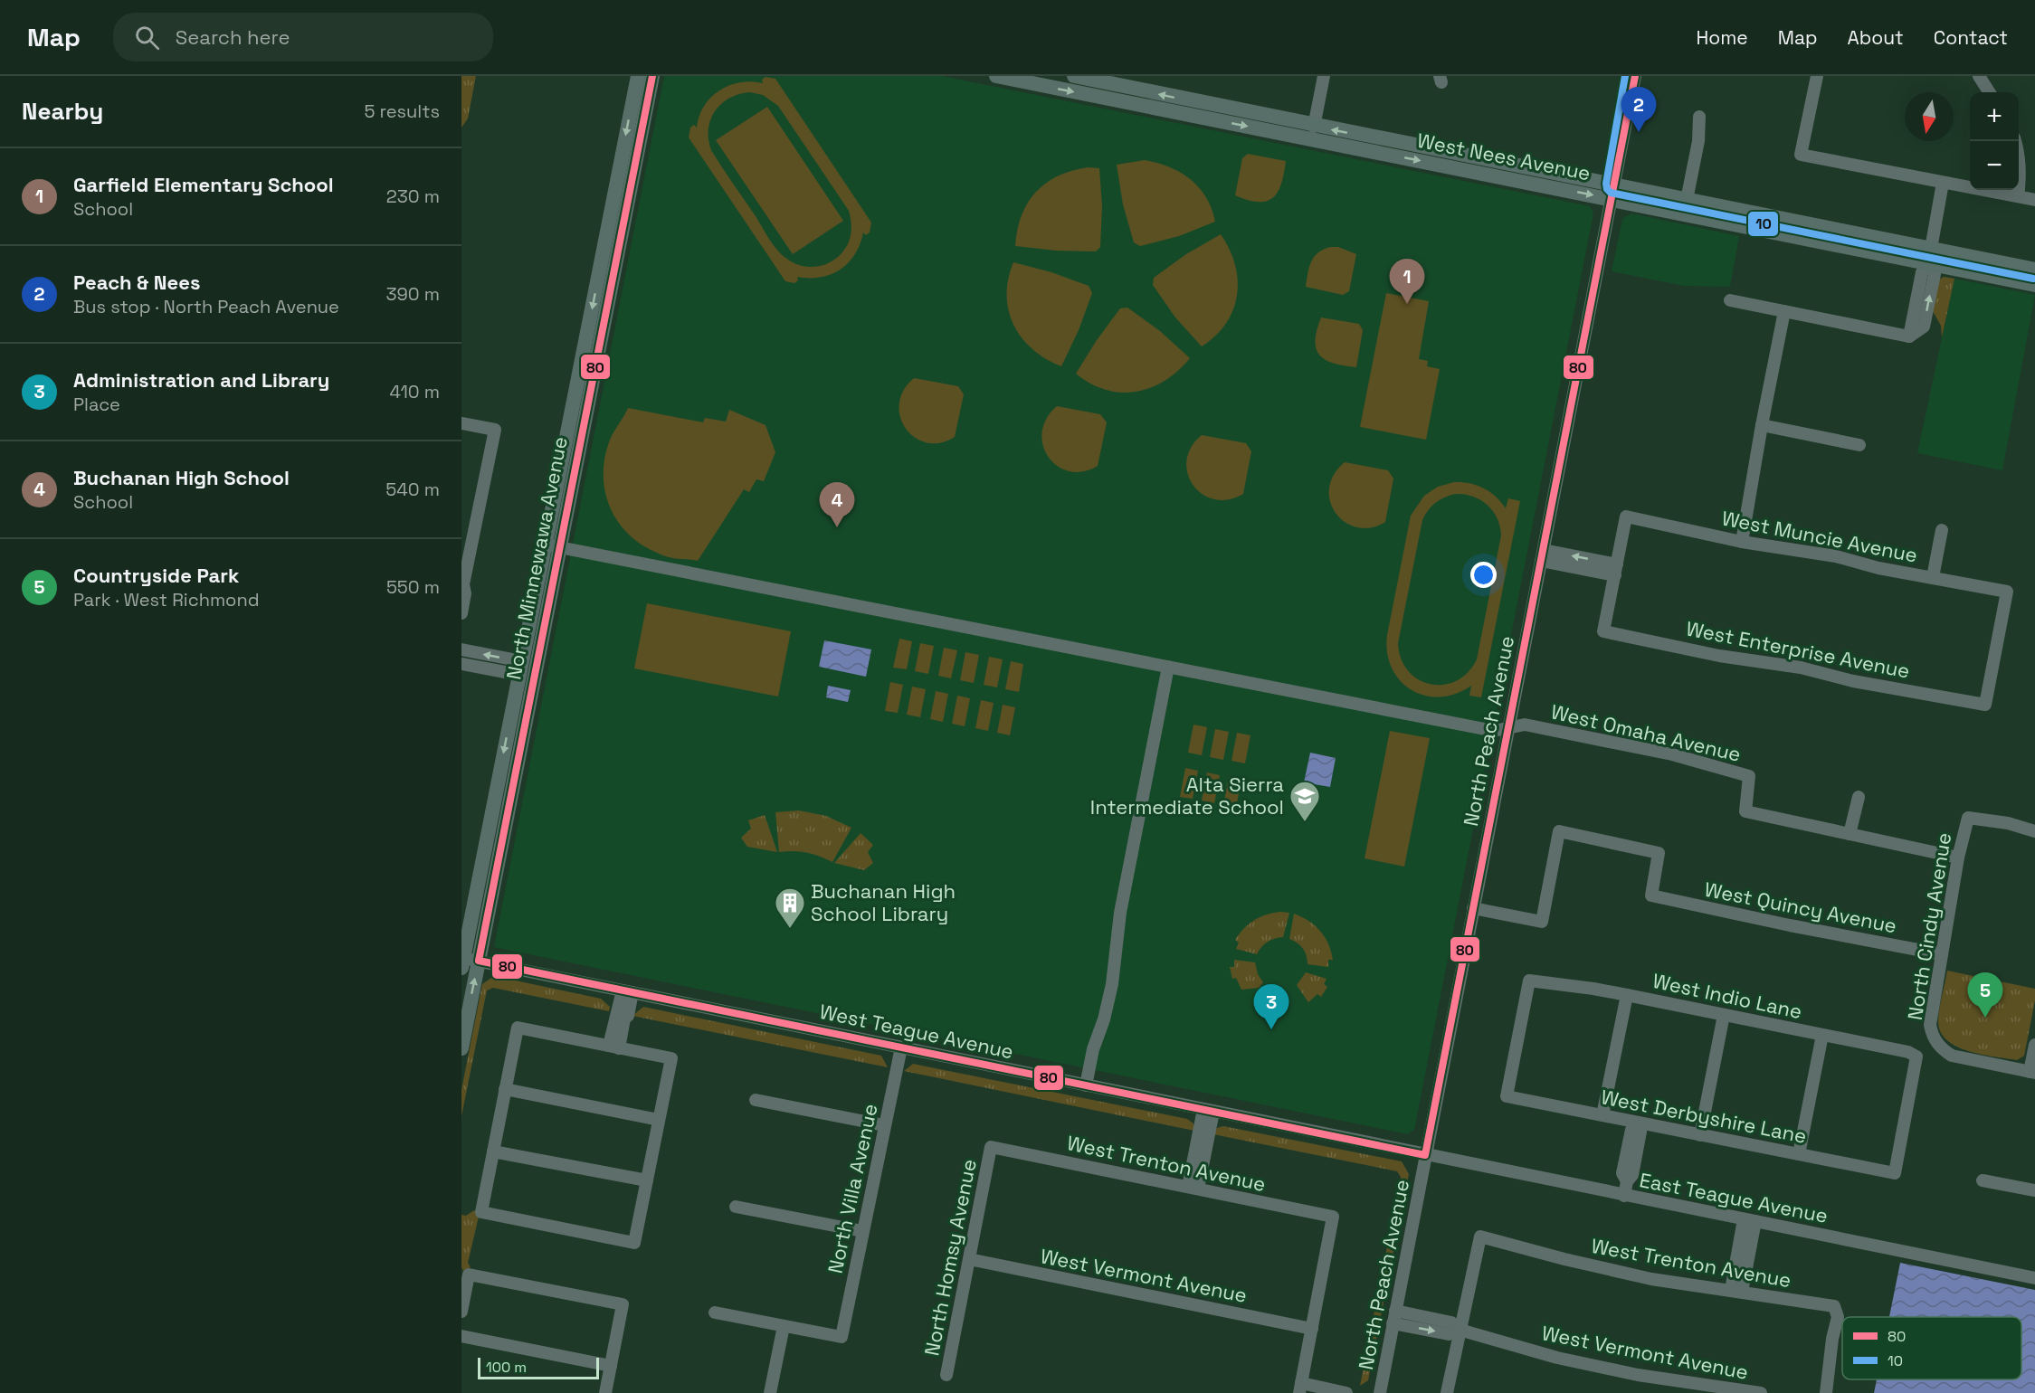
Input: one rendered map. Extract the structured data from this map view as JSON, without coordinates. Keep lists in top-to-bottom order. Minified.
{"streets":{"main road":["West Nees Avenue","North Minnewawa Avenue"],"street":["West Muncie Avenue","West Enterprise Avenue","North Peach Avenue","West Omaha Avenue","West Quincy Avenue","North Cindy Avenue","West Indio Lane","West Teague Avenue","West Derbyshire Lane","West Trenton Avenue","North Villa Avenue","East Teague Avenue","North Homsy Avenue","West Vermont Avenue"]},"crossings":[["West Nees Avenue","North Peach Avenue"],["West Muncie Avenue","West Enterprise Avenue"],["North Minnewawa Avenue","West Teague Avenue"],["North Peach Avenue","West Omaha Avenue"],["North Peach Avenue","West Quincy Avenue"],["North Peach Avenue","West Teague Avenue"],["North Peach Avenue","East Teague Avenue"],["North Peach Avenue","West Vermont Avenue"],["West Omaha Avenue","North Cindy Avenue"],["West Quincy Avenue","North Cindy Avenue"],["West Indio Lane","West Derbyshire Lane"],["West Teague Avenue","North Villa Avenue"],["West Teague Avenue","East Teague Avenue"],["West Trenton Avenue","North Homsy Avenue"],["West Trenton Avenue","West Vermont Avenue"],["North Homsy Avenue","West Vermont Avenue"]],"places":{"school or university":["Alta Sierra Intermediate School"],"building":["Buchanan High School Library"]},"lines":["transit line 80","transit line 10"],"legend":["80","10"],"scale_bar":"100 m","north":"bottom","page":{"header":"Map","search":"Search here","nav":["Home","Map","About","Contact"],"heading":["Nearby","5 results"],"pins":["2","1","4","5","3"],"map_buttons":["+","−"],"list":[{"mark":"1","name":"Garfield Elementary School","note":"School","value":"230 m"},{"mark":"2","name":"Peach & Nees","note":"Bus stop · North Peach Avenue","value":"390 m"},{"mark":"3","name":"Administration and Library","note":"Place","value":"410 m"},{"mark":"4","name":"Buchanan High School","note":"School","value":"540 m"},{"mark":"5","name":"Countryside Park","note":"Park · West Richmond","value":"550 m"}],"scale":"100 m"}}
